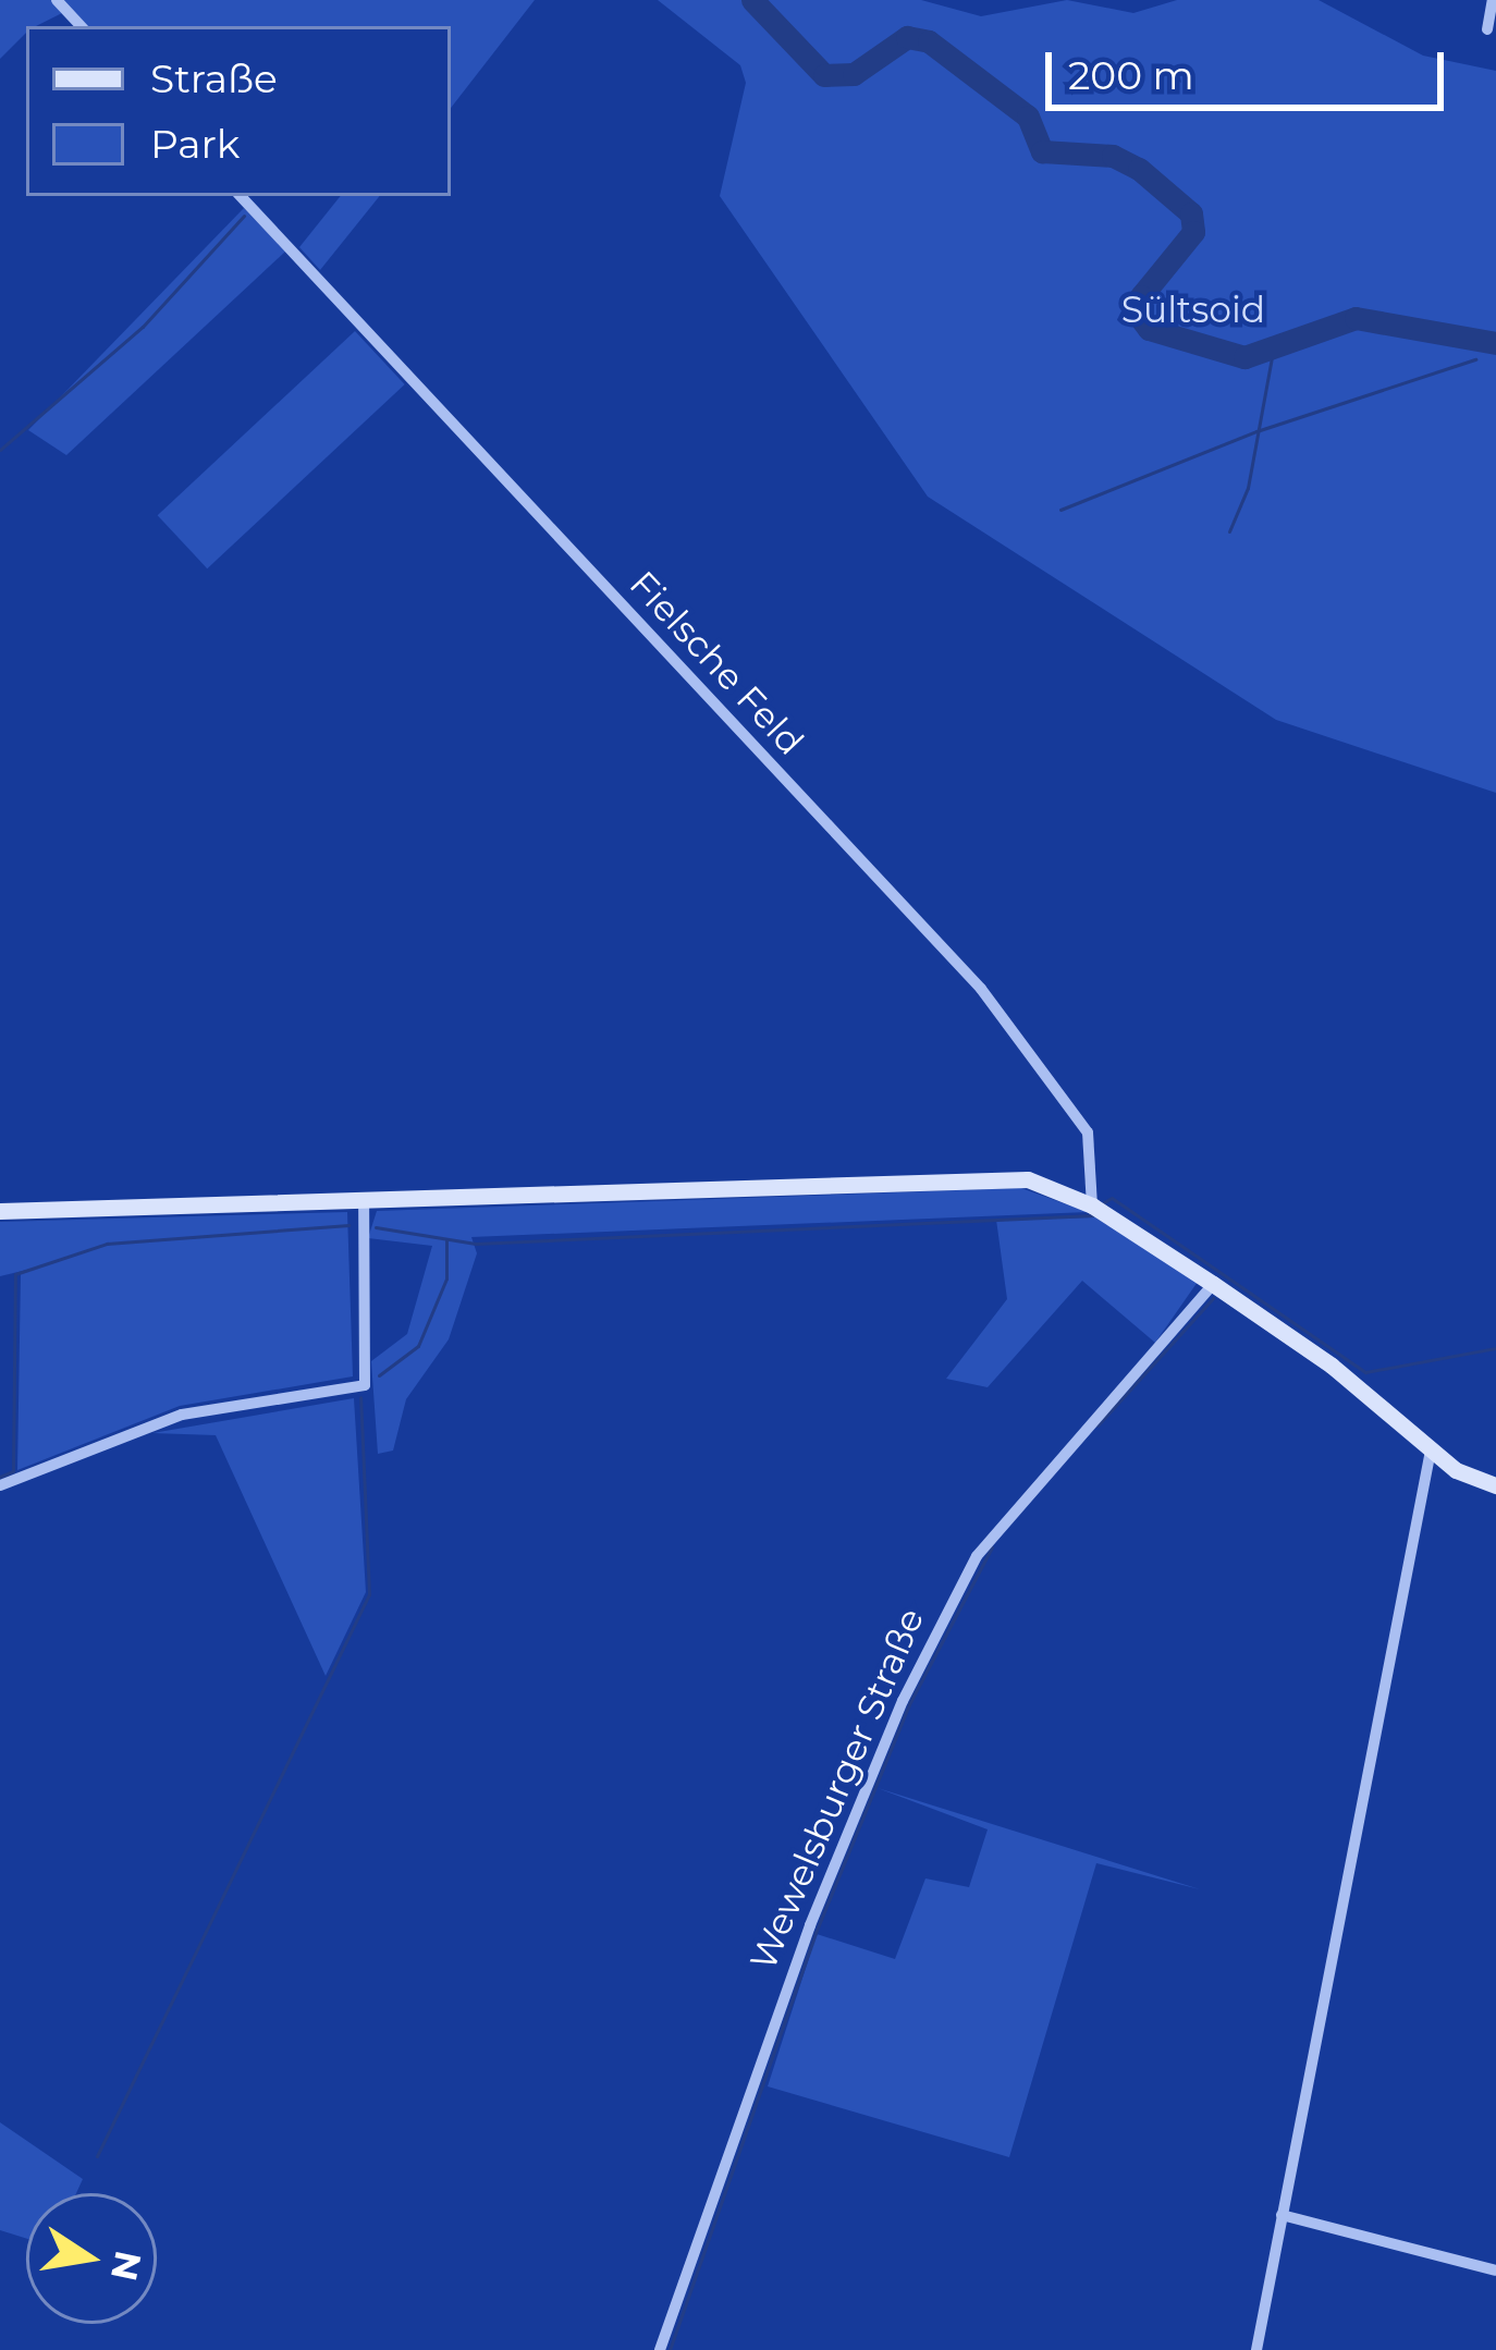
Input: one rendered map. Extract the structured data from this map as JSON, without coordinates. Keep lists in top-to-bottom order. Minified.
{"streets":{"street":["Fielsche Feld","Wewelsburger Straße"]},"parks":["Sültsoid"],"legend":["Straße","Park"],"scale_bar":"200 m","north":"right"}
